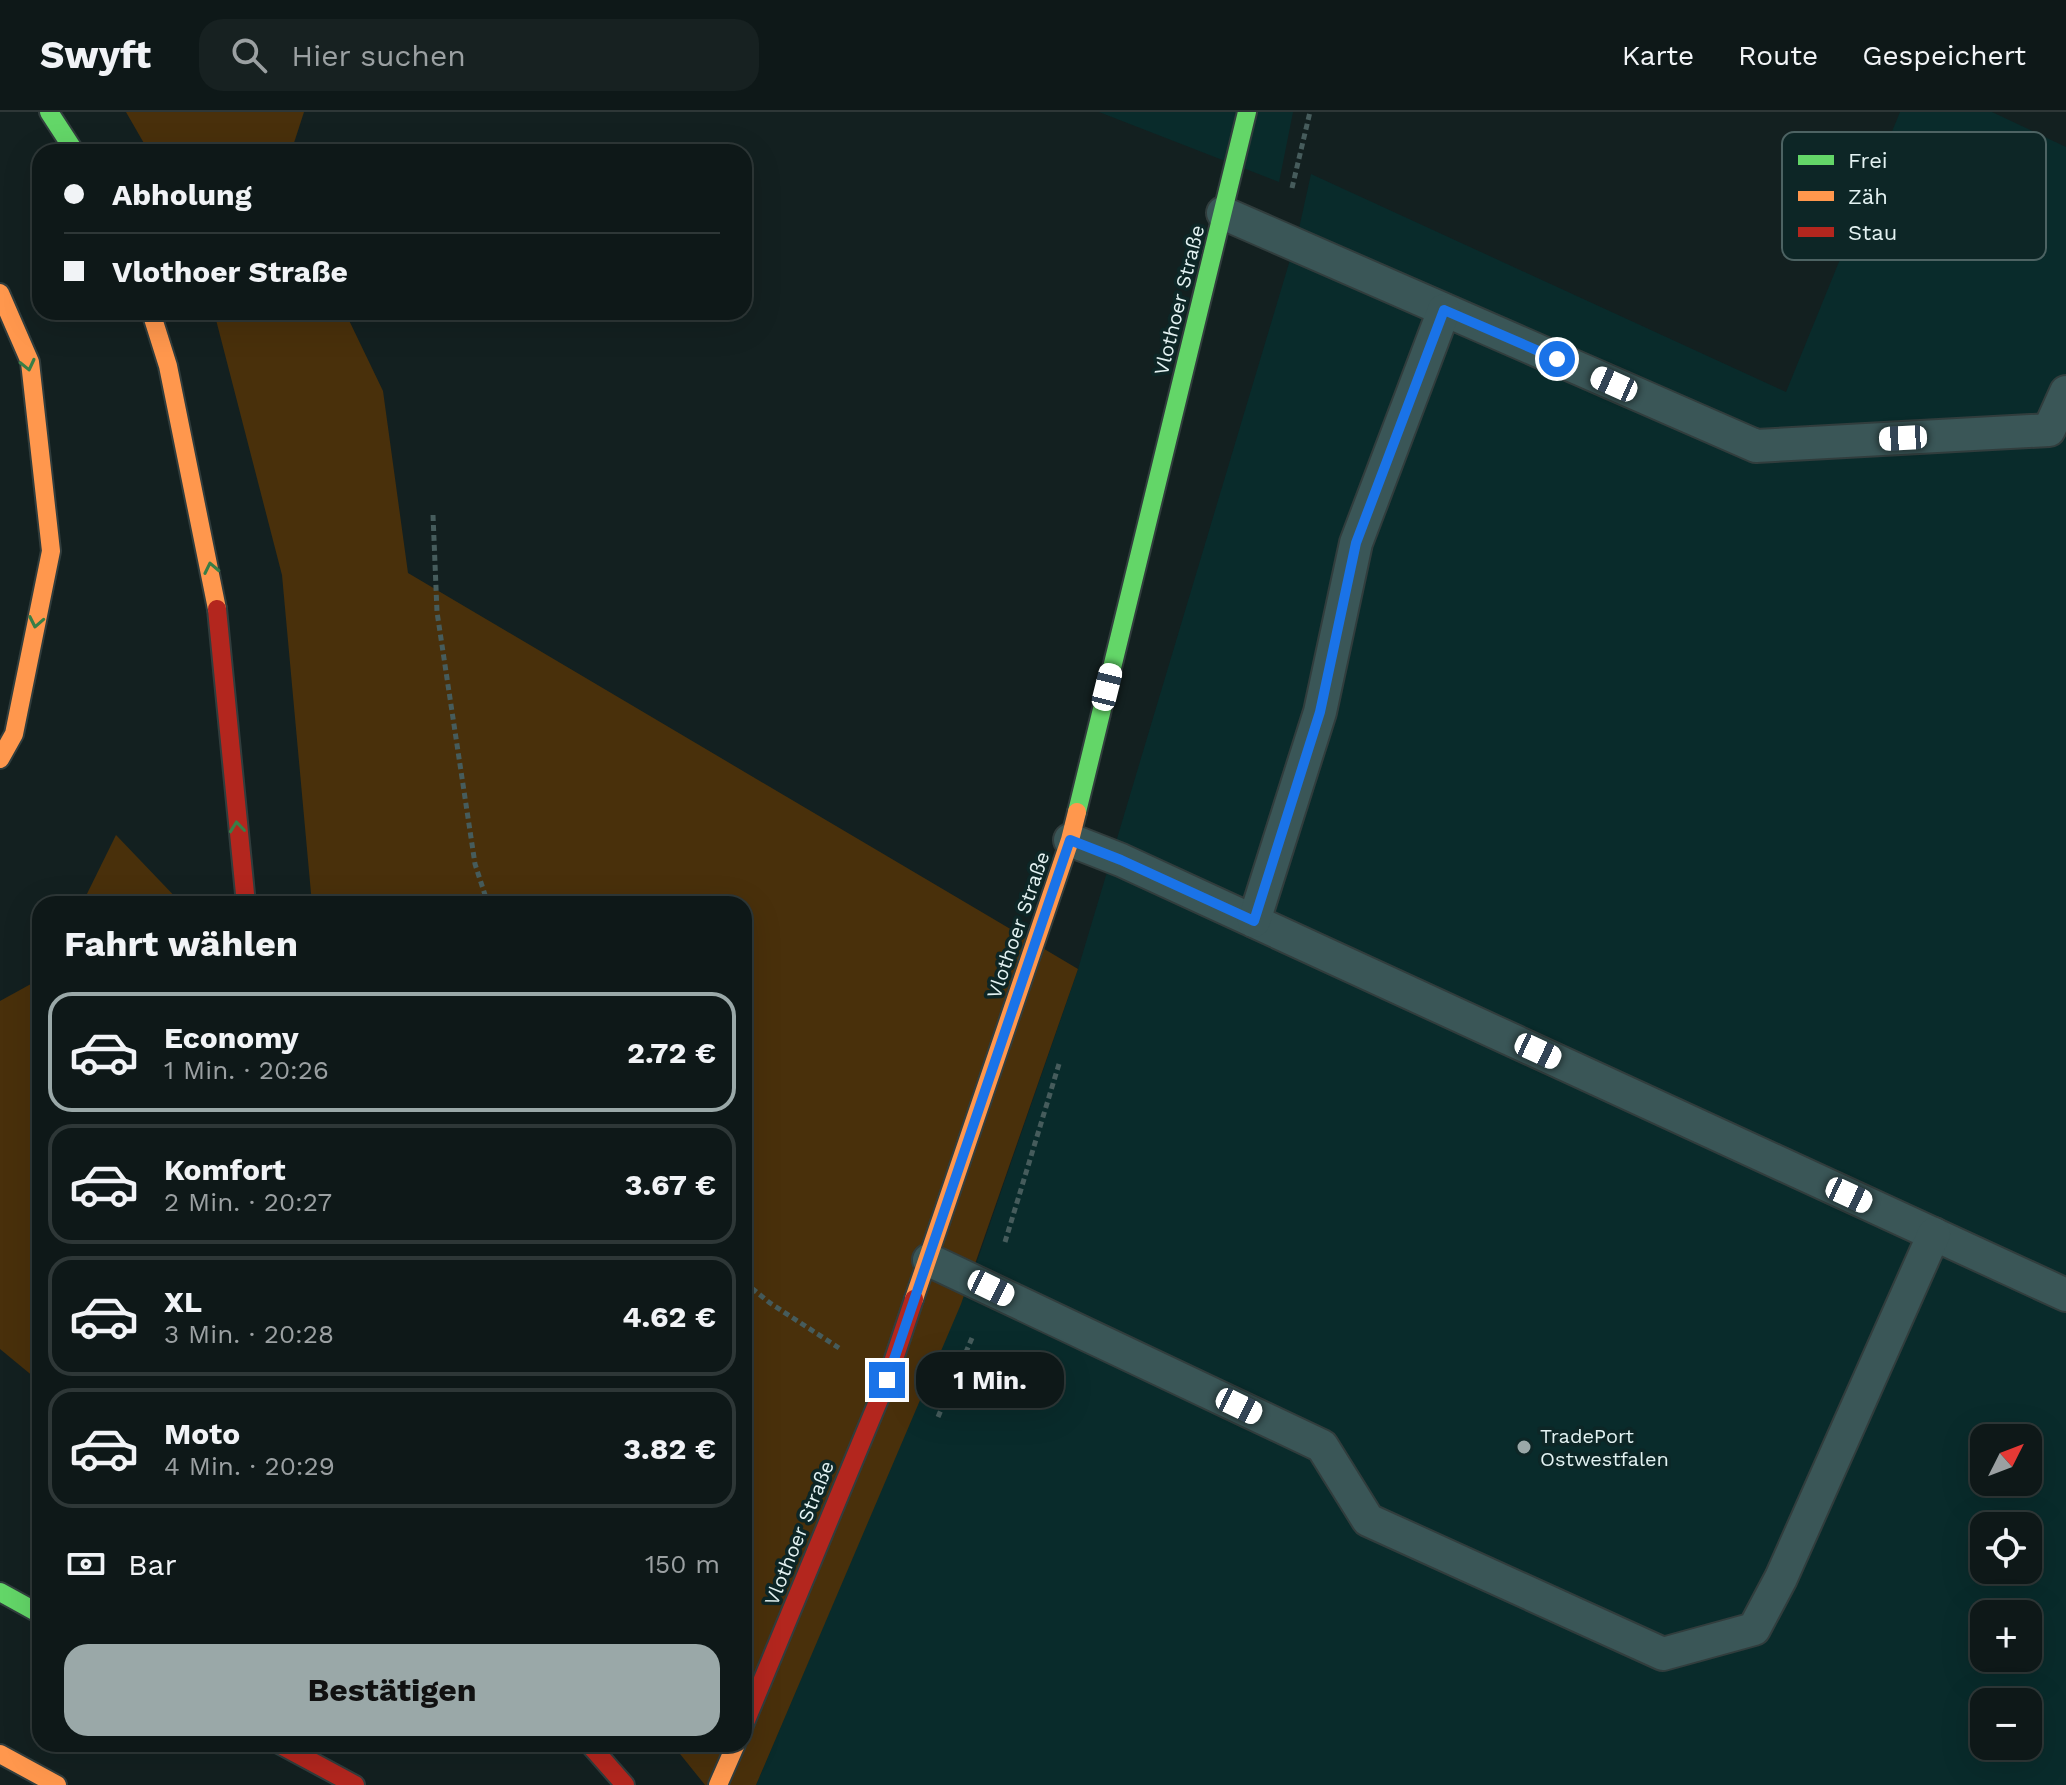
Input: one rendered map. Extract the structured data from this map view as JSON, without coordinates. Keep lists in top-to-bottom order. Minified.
{"streets":{"main road":["Vlothoer Straße"]},"places":["TradePort Ostwestfalen"],"legend":["Frei","Zäh","Stau"],"north":"top right","page":{"header":"Swyft","search":"Hier suchen","nav":["Karte","Route","Gespeichert"],"banner":["Abholung","Vlothoer Straße"],"heading":"Fahrt wählen","list":[{"name":"Economy","note":"1 Min. · 20:26","value":"2.72 €"},{"name":"Komfort","note":"2 Min. · 20:27","value":"3.67 €"},{"name":"XL","note":"3 Min. · 20:28","value":"4.62 €"},{"name":"Moto","note":"4 Min. · 20:29","value":"3.82 €"}],"bubble":"1 Min.","map_buttons":["+","−"],"pay":["Bar","150 m"],"buttons":"Bestätigen"}}
